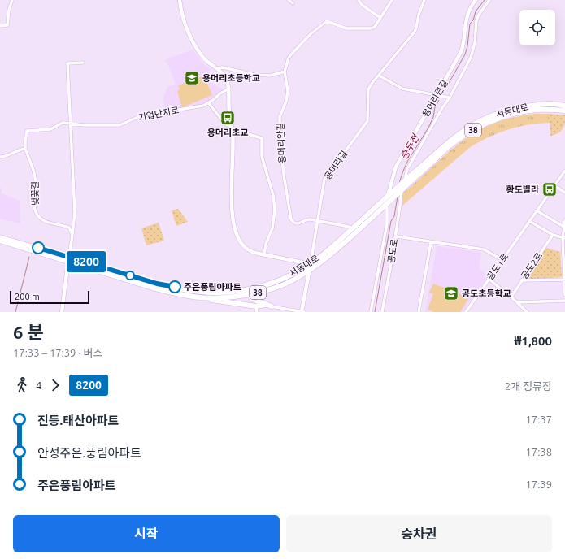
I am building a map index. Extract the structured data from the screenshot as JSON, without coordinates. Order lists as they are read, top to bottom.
{
  "streets": {
    "main road": ["서동대로", "38"],
    "street": [
      "용머리큰길",
      "기업단지로",
      "용머리안길",
      "용머리길",
      "벚꽃길",
      "공도로",
      "공도2로",
      "공도1로"
    ]
  },
  "crossings": [
    ["용머리큰길", "서동대로"],
    ["서동대로", "용머리안길"],
    ["서동대로", "용머리길"],
    ["서동대로", "공도로"],
    ["기업단지로", "벚꽃길"],
    ["용머리안길", "용머리길"]
  ],
  "water": ["승두천"],
  "places": {
    "school or university": ["용머리초등학교", "공도초등학교"],
    "bus stop": ["용머리초교", "황도빌라"],
    "other": ["주은풍림아파트"]
  },
  "lines": ["bus line 8200"],
  "scale_bar": "200 m",
  "page": {
    "on_map": "8200",
    "scale": "200 m",
    "heading": ["6 분", "17:33 – 17:39 · 버스", "₩1,800"],
    "legs": ["4", "8200", "2개 정류장"],
    "list": [
      {
        "name": "진등.태산아파트",
        "value": "17:37"
      },
      {
        "name": "안성주은.풍림아파트",
        "value": "17:38"
      },
      {
        "name": "주은풍림아파트",
        "value": "17:39"
      }
    ],
    "buttons": ["시작", "승차권"]
  }
}
